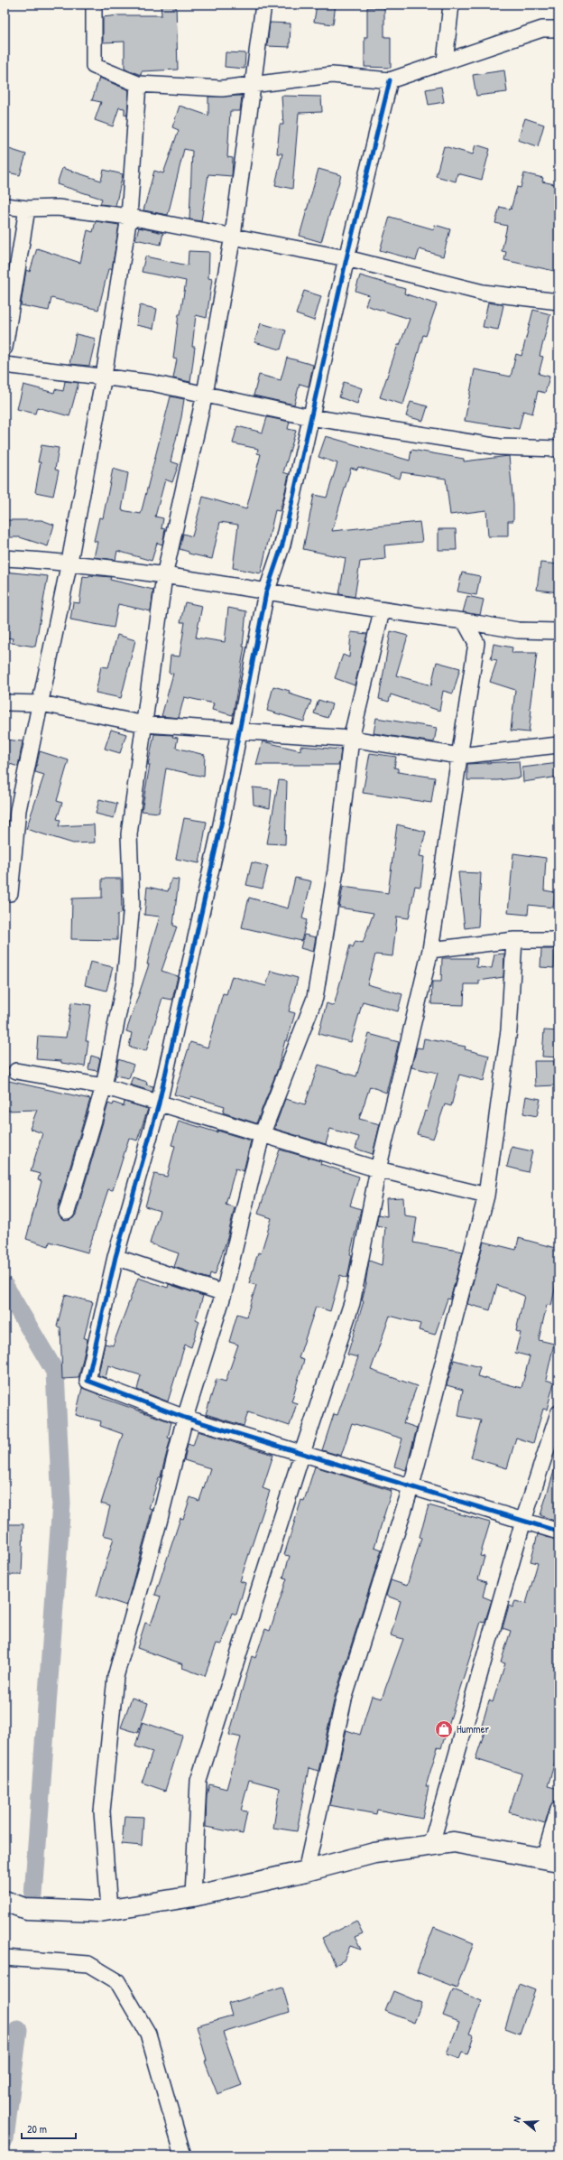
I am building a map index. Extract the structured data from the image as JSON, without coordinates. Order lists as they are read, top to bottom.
{
  "places": {
    "shop": ["Hummer"]
  },
  "scale_bar": "20 m",
  "north": "left"
}
